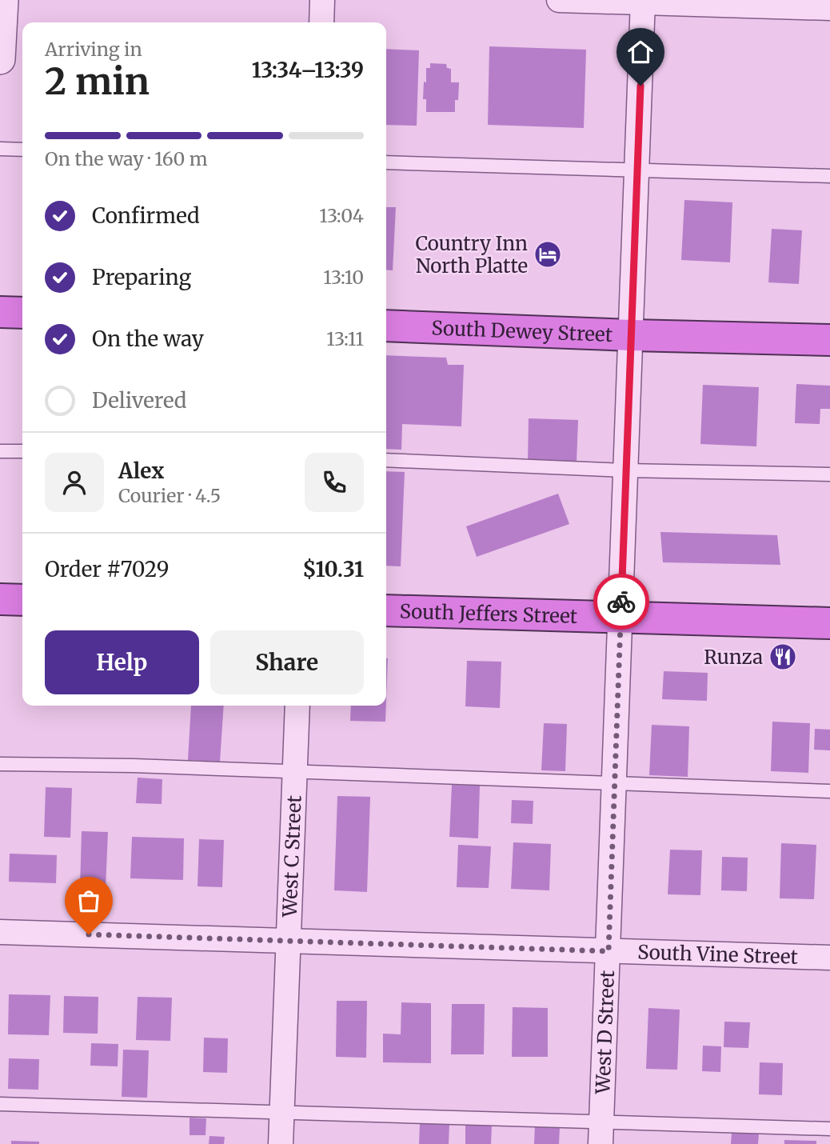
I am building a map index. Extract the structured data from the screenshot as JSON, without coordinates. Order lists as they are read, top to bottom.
{
  "streets": {
    "highway": ["South Dewey Street", "South Jeffers Street"],
    "street": ["West C Street", "South Vine Street", "West D Street"]
  },
  "crossings": [
    ["South Dewey Street", "West D Street"],
    ["South Jeffers Street", "West D Street"],
    ["West C Street", "South Vine Street"],
    ["South Vine Street", "West D Street"]
  ],
  "places": {
    "hotel": ["Country Inn North Platte"],
    "restaurant": ["Runza"]
  },
  "page": {
    "heading": ["2 min", "Arriving in", "13:34–13:39"],
    "panel": [
      "Alex",
      "Courier · 4.5",
      "Order #7029",
      "$10.31"
    ],
    "bar": "On the way · 160 m",
    "list": [
      ["Confirmed", "13:04"],
      ["Preparing", "13:10"],
      ["On the way", "13:11"],
      "Delivered"
    ],
    "buttons": ["Help", "Share"]
  }
}
